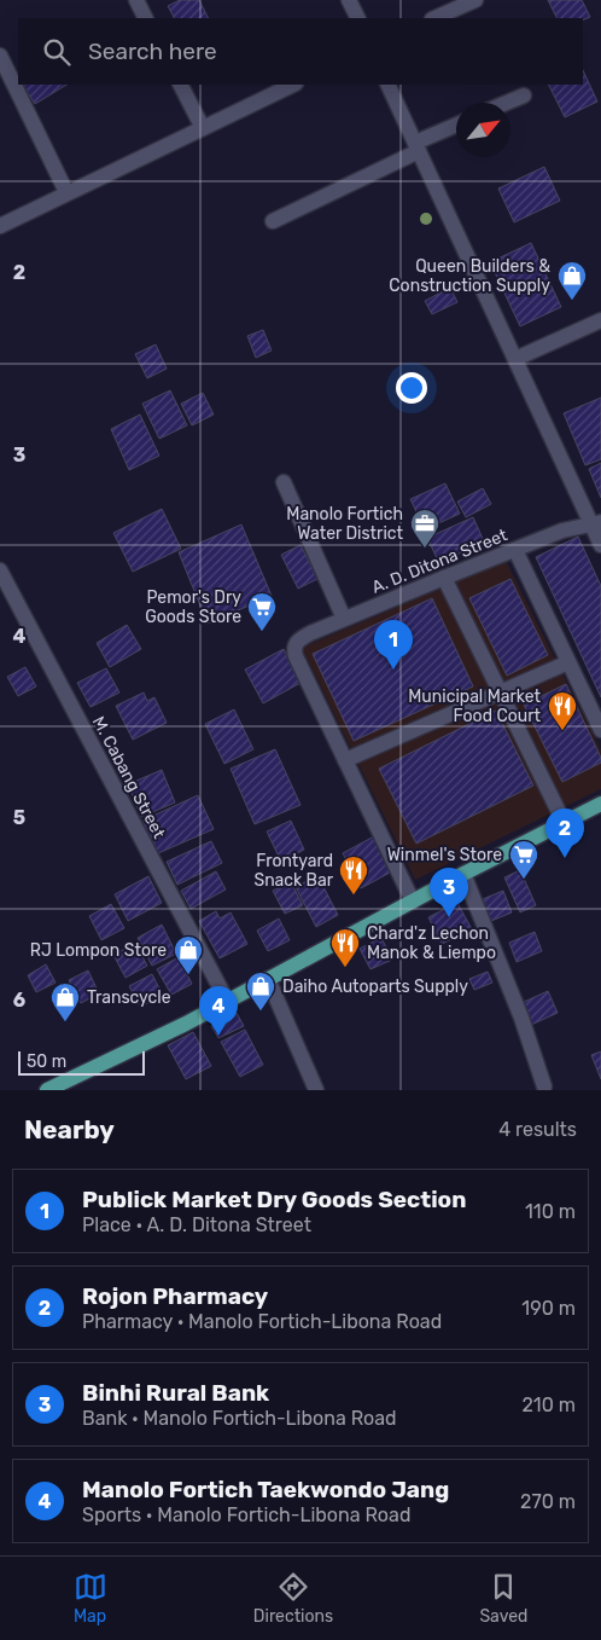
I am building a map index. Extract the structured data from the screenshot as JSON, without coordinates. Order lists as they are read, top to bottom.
{
  "streets": {
    "street": ["A. D. Ditona Street", "M. Cabang Street"]
  },
  "places": {
    "shop": [
      "Queen Builders & Construction Supply",
      "RJ Lompon Store",
      "Daiho Autoparts Supply",
      "Transcycle"
    ],
    "office": ["Manolo Fortich Water District"],
    "supermarket": ["Pemor's Dry Goods Store", "Winmel's Store"],
    "restaurant": ["Municipal Market Food Court", "Frontyard Snack Bar", "Chard'z Lechon Manok & Liempo"]
  },
  "scale_bar": "50 m",
  "north": "top right",
  "page": {
    "search": "Search here",
    "pins": [
      "1",
      "2",
      "3",
      "4"
    ],
    "scale": "50 m",
    "heading": ["Nearby", "4 results"],
    "list": [
      {
        "mark": "1",
        "name": "Publick Market Dry Goods Section",
        "note": "Place · A. D. Ditona Street",
        "value": "110 m"
      },
      {
        "mark": "2",
        "name": "Rojon Pharmacy",
        "note": "Pharmacy · Manolo Fortich-Libona Road",
        "value": "190 m"
      },
      {
        "mark": "3",
        "name": "Binhi Rural Bank",
        "note": "Bank · Manolo Fortich-Libona Road",
        "value": "210 m"
      },
      {
        "mark": "4",
        "name": "Manolo Fortich Taekwondo Jang",
        "note": "Sports · Manolo Fortich-Libona Road",
        "value": "270 m"
      }
    ],
    "nav": ["Map", "Directions", "Saved"]
  },
  "grid": {
    "rows": [
      "2",
      "3",
      "4",
      "5",
      "6"
    ]
  }
}
